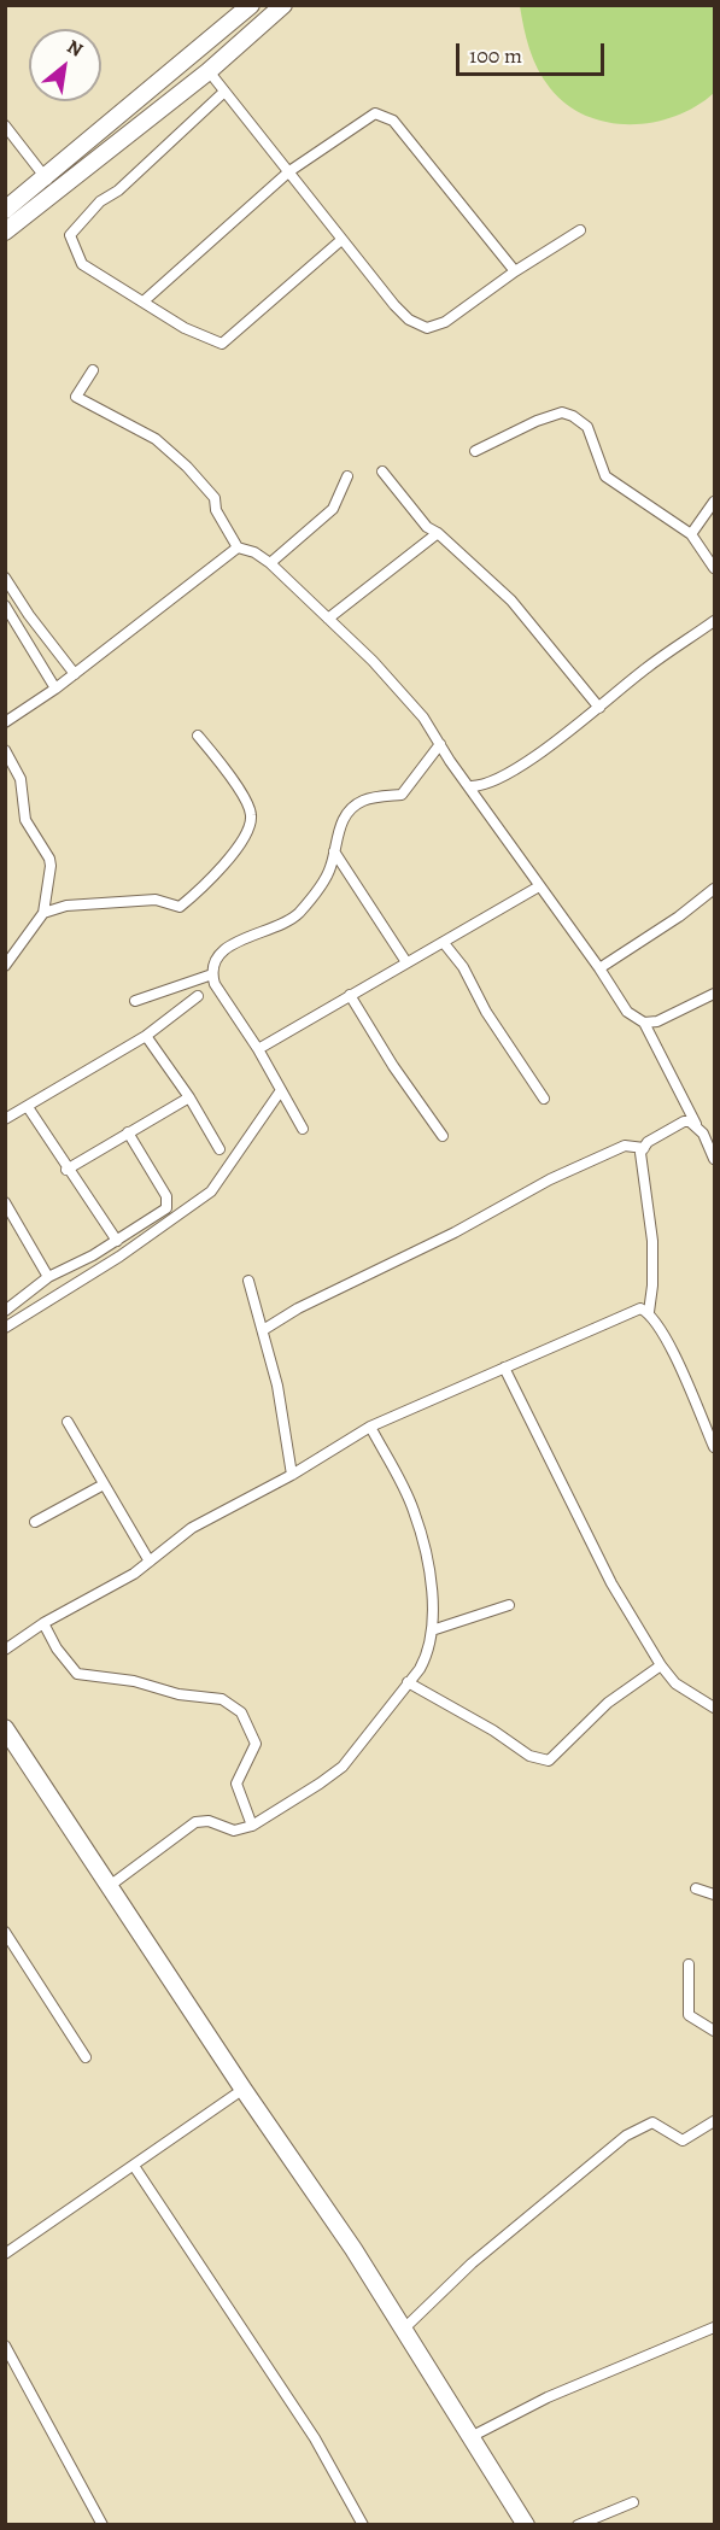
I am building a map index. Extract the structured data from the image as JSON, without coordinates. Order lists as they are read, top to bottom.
{
  "scale_bar": "100 m",
  "north": "top right"
}
